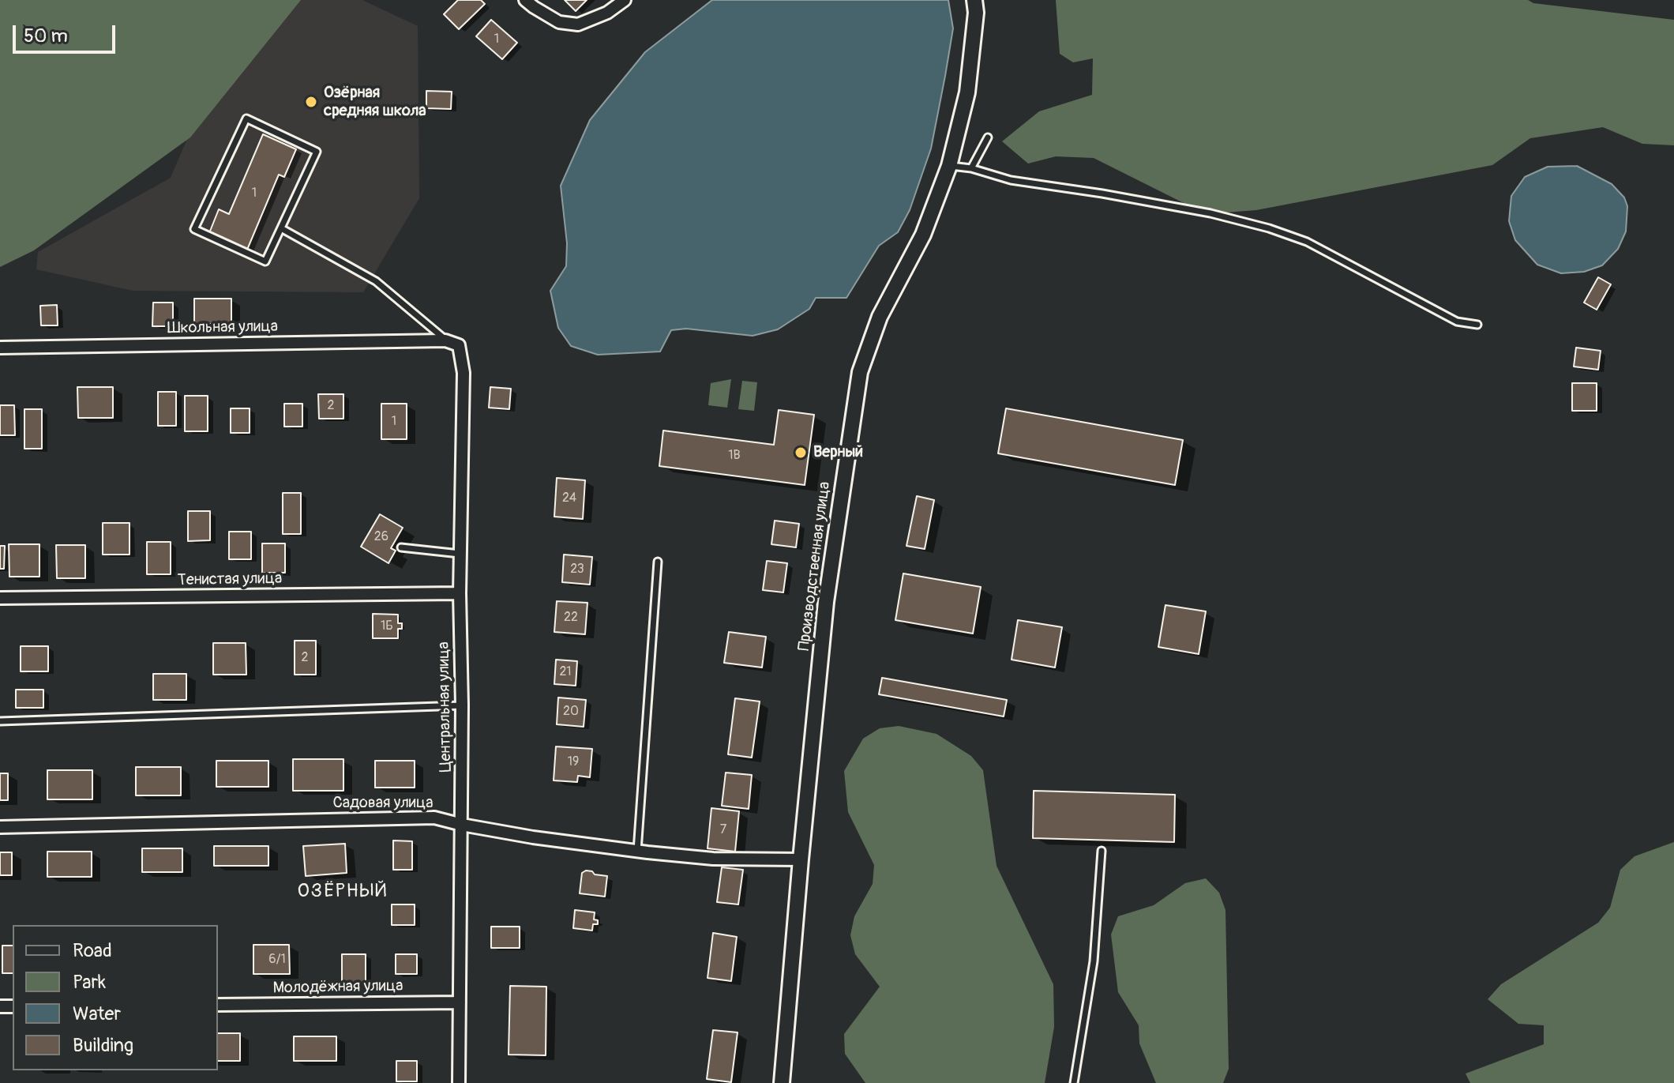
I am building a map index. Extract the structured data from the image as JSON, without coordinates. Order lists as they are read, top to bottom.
{
  "streets": {
    "street": [
      "Школьная улица",
      "Производственная улица",
      "Тенистая улица",
      "Центральная улица",
      "Садовая улица",
      "Молодёжная улица"
    ]
  },
  "crossings": [
    ["Школьная улица", "Центральная улица"],
    ["Производственная улица", "Садовая улица"],
    ["Тенистая улица", "Центральная улица"],
    ["Центральная улица", "Садовая улица"],
    ["Центральная улица", "Молодёжная улица"]
  ],
  "districts": ["ОЗЁРНЫЙ"],
  "places": ["Озёрная средняя школа", "Верный"],
  "house_numbers": [
    "1",
    "1",
    "2",
    "1",
    "1В",
    "24",
    "26",
    "23",
    "22",
    "1Б",
    "2",
    "21",
    "20",
    "19",
    "7",
    "6/1"
  ],
  "legend": [
    "Road",
    "Park",
    "Water",
    "Building"
  ],
  "scale_bar": "50 m"
}
